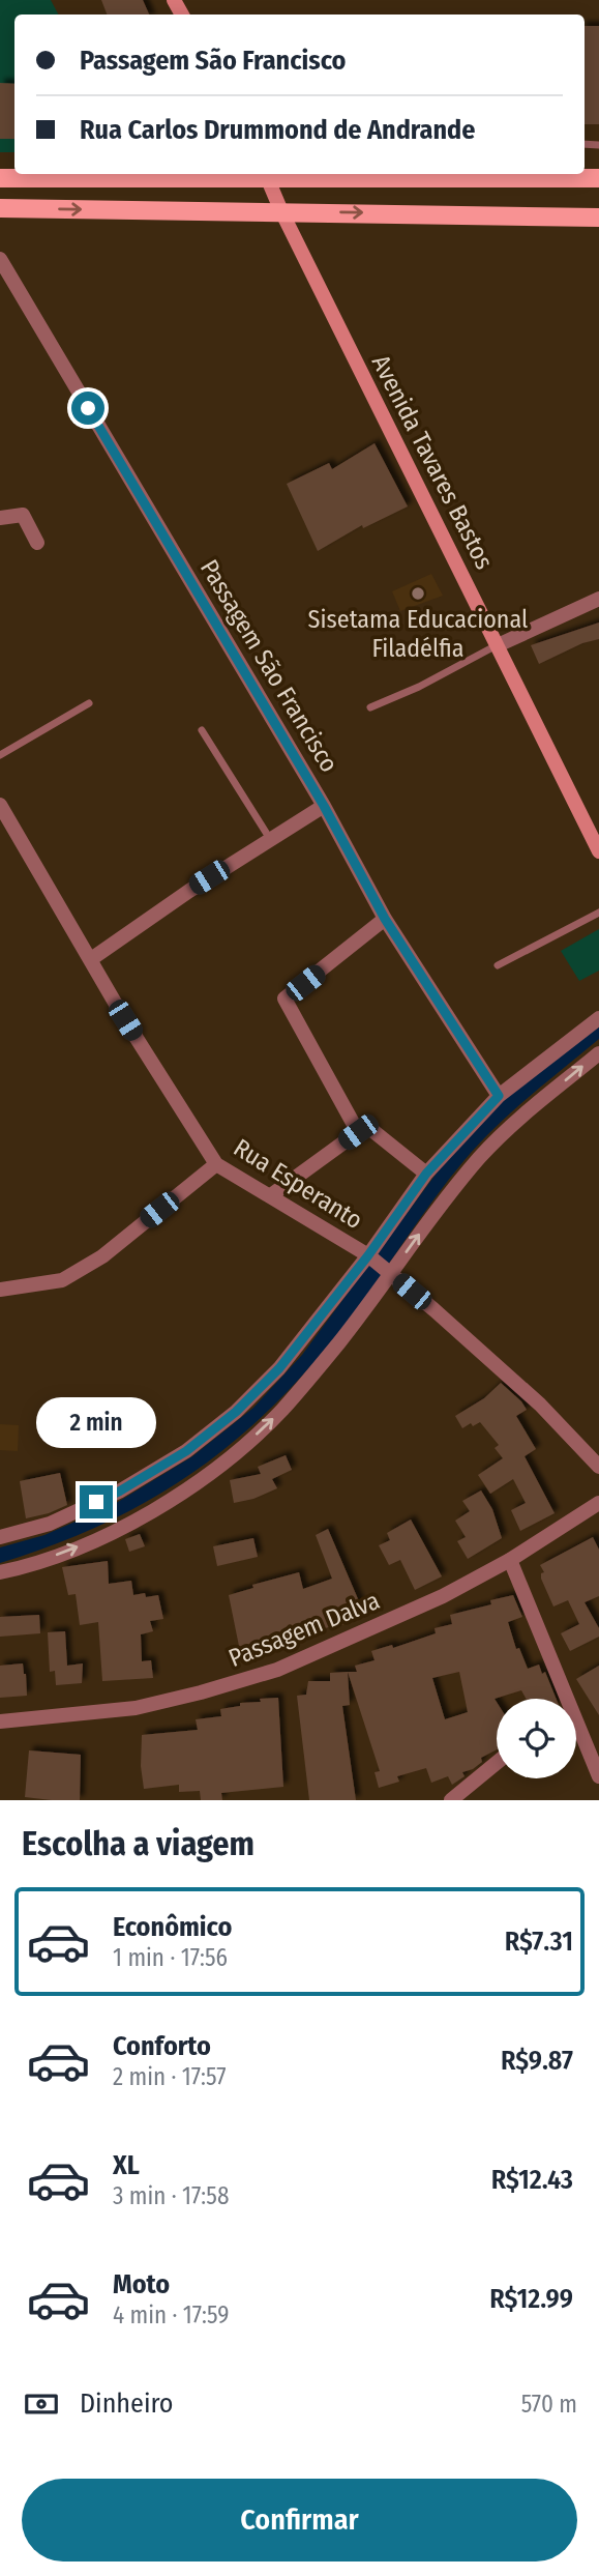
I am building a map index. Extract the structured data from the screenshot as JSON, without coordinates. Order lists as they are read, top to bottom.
{
  "streets": {
    "main road": ["Avenida Tavares Bastos"],
    "street": ["Passagem São Francisco", "Rua Esperanto", "Passagem Dalva"]
  },
  "places": ["Sisetama Educacional Filadélfia"],
  "page": {
    "banner": ["Passagem São Francisco", "Rua Carlos Drummond de Andrande"],
    "bubble": "2 min",
    "heading": "Escolha a viagem",
    "list": [
      {
        "name": "Econômico",
        "note": "1 min · 17:56",
        "value": "R$7.31"
      },
      {
        "name": "Conforto",
        "note": "2 min · 17:57",
        "value": "R$9.87"
      },
      {
        "name": "XL",
        "note": "3 min · 17:58",
        "value": "R$12.43"
      },
      {
        "name": "Moto",
        "note": "4 min · 17:59",
        "value": "R$12.99"
      }
    ],
    "pay": ["Dinheiro", "570 m"],
    "buttons": "Confirmar"
  }
}
